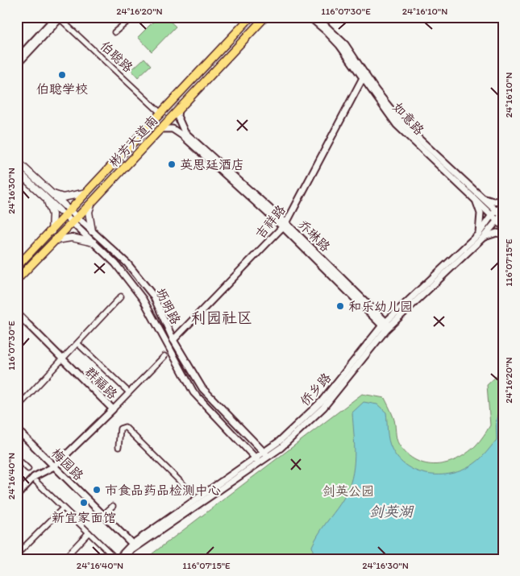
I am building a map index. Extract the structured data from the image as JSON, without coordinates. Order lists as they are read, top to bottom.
{
  "streets": {
    "main road": ["彬芳大道南", "坜明路"],
    "street": [
      "伯聪路",
      "如意路",
      "吉祥路",
      "乔琳路",
      "群福路",
      "侨乡路",
      "梅园路"
    ]
  },
  "crossings": [
    ["伯聪路", "彬芳大道南"],
    ["如意路", "吉祥路"],
    ["如意路", "侨乡路"],
    ["彬芳大道南", "坜明路"],
    ["吉祥路", "乔琳路"],
    ["吉祥路", "坜明路"],
    ["乔琳路", "侨乡路"],
    ["坜明路", "侨乡路"],
    ["群福路", "梅园路"],
    ["侨乡路", "梅园路"]
  ],
  "districts": ["利园社区"],
  "water": ["剑英湖"],
  "parks": ["剑英公园"],
  "places": [
    "伯聪学校",
    "英思廷酒店",
    "和乐幼儿园",
    "市食品药品检测中心",
    "新宜家面馆"
  ],
  "coordinates": [
    "24°16'20\"N",
    "116°07'30\"E",
    "24°16'10\"N",
    "24°16'30\"N",
    "116°07'15\"E",
    "24°16'40\"N"
  ]
}
